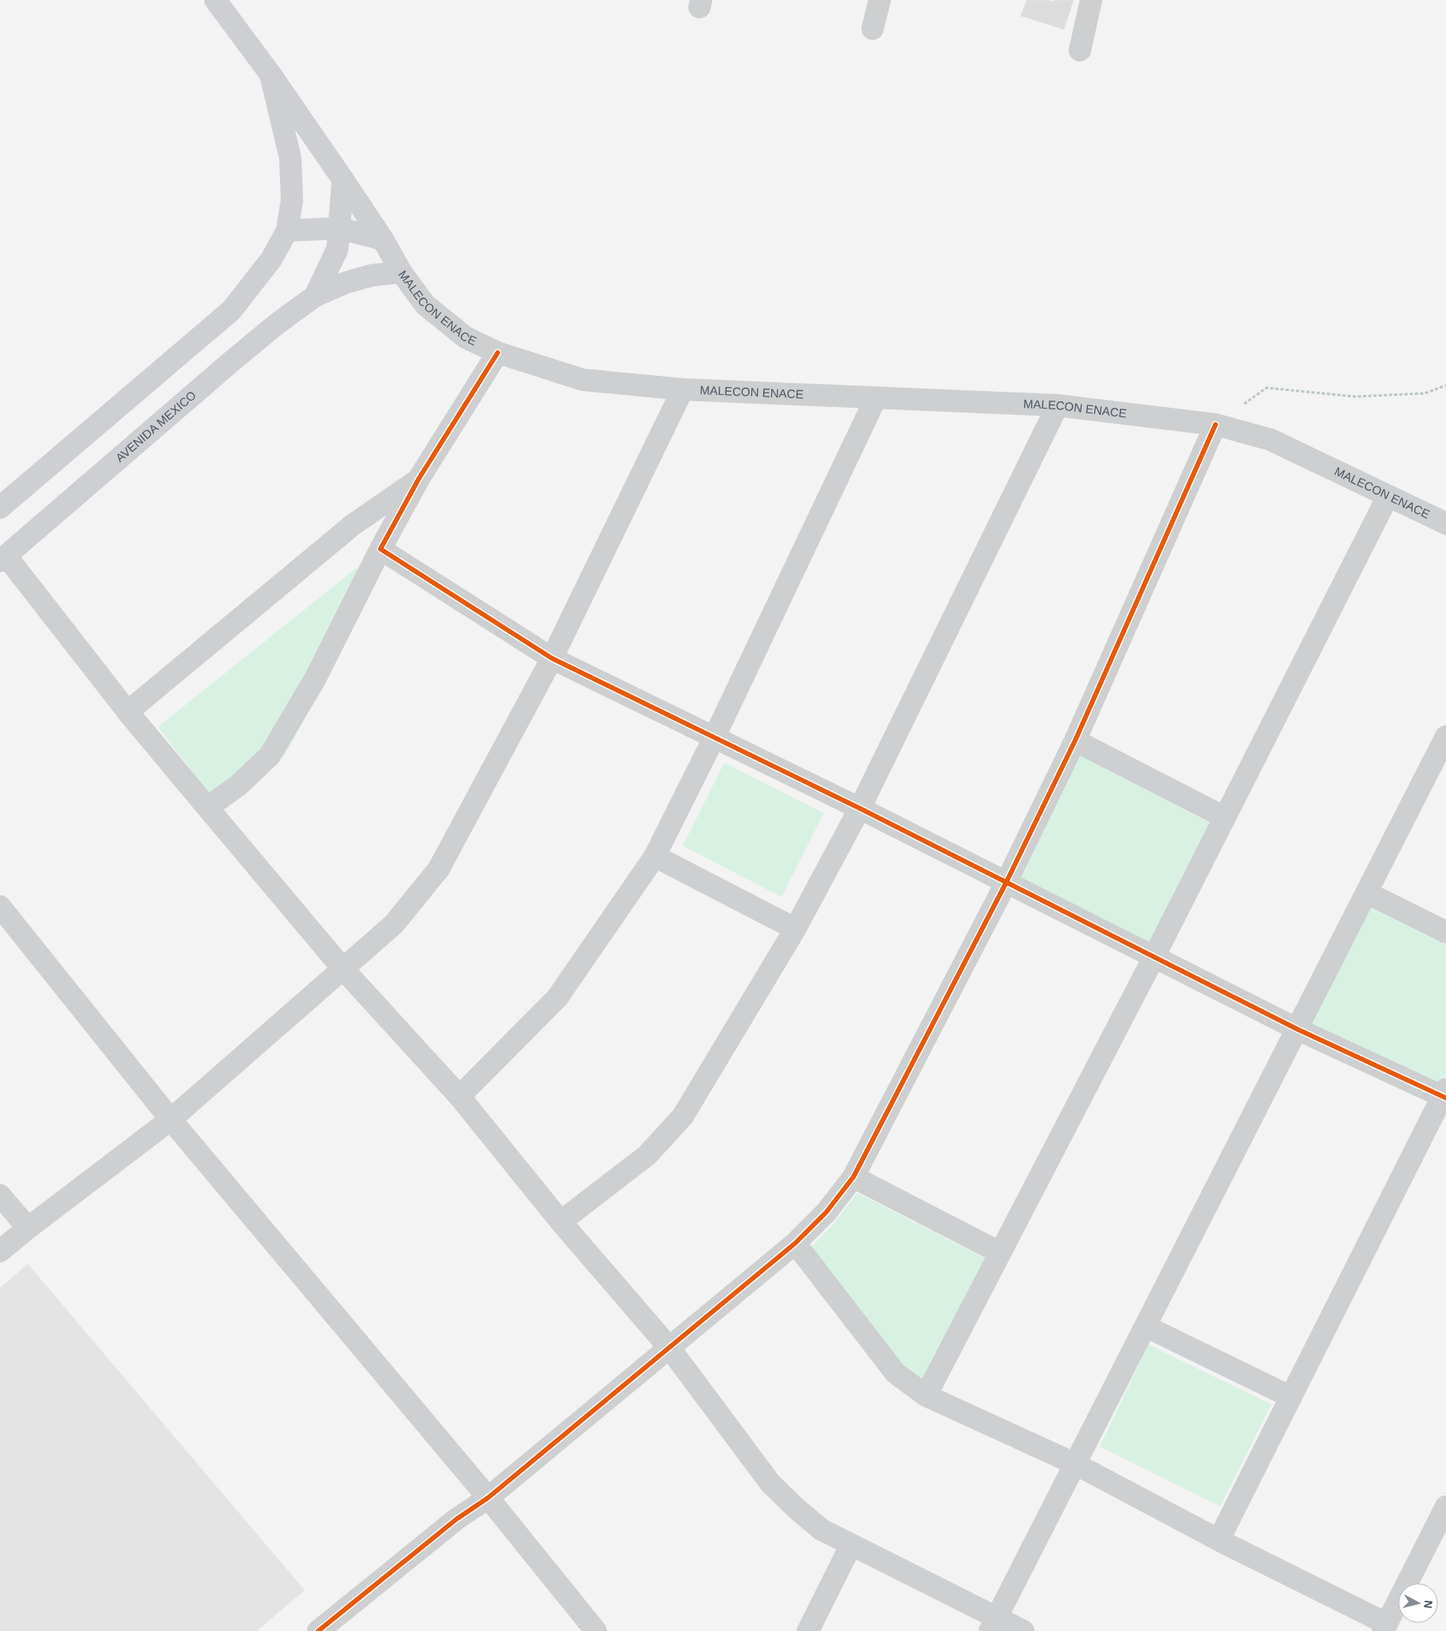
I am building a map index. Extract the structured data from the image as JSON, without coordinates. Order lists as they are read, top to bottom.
{
  "streets": {
    "main road": ["MALECON ENACE", "AVENIDA MEXICO"]
  },
  "crossings": [
    ["MALECON ENACE", "AVENIDA MEXICO"]
  ],
  "north": "right"
}
